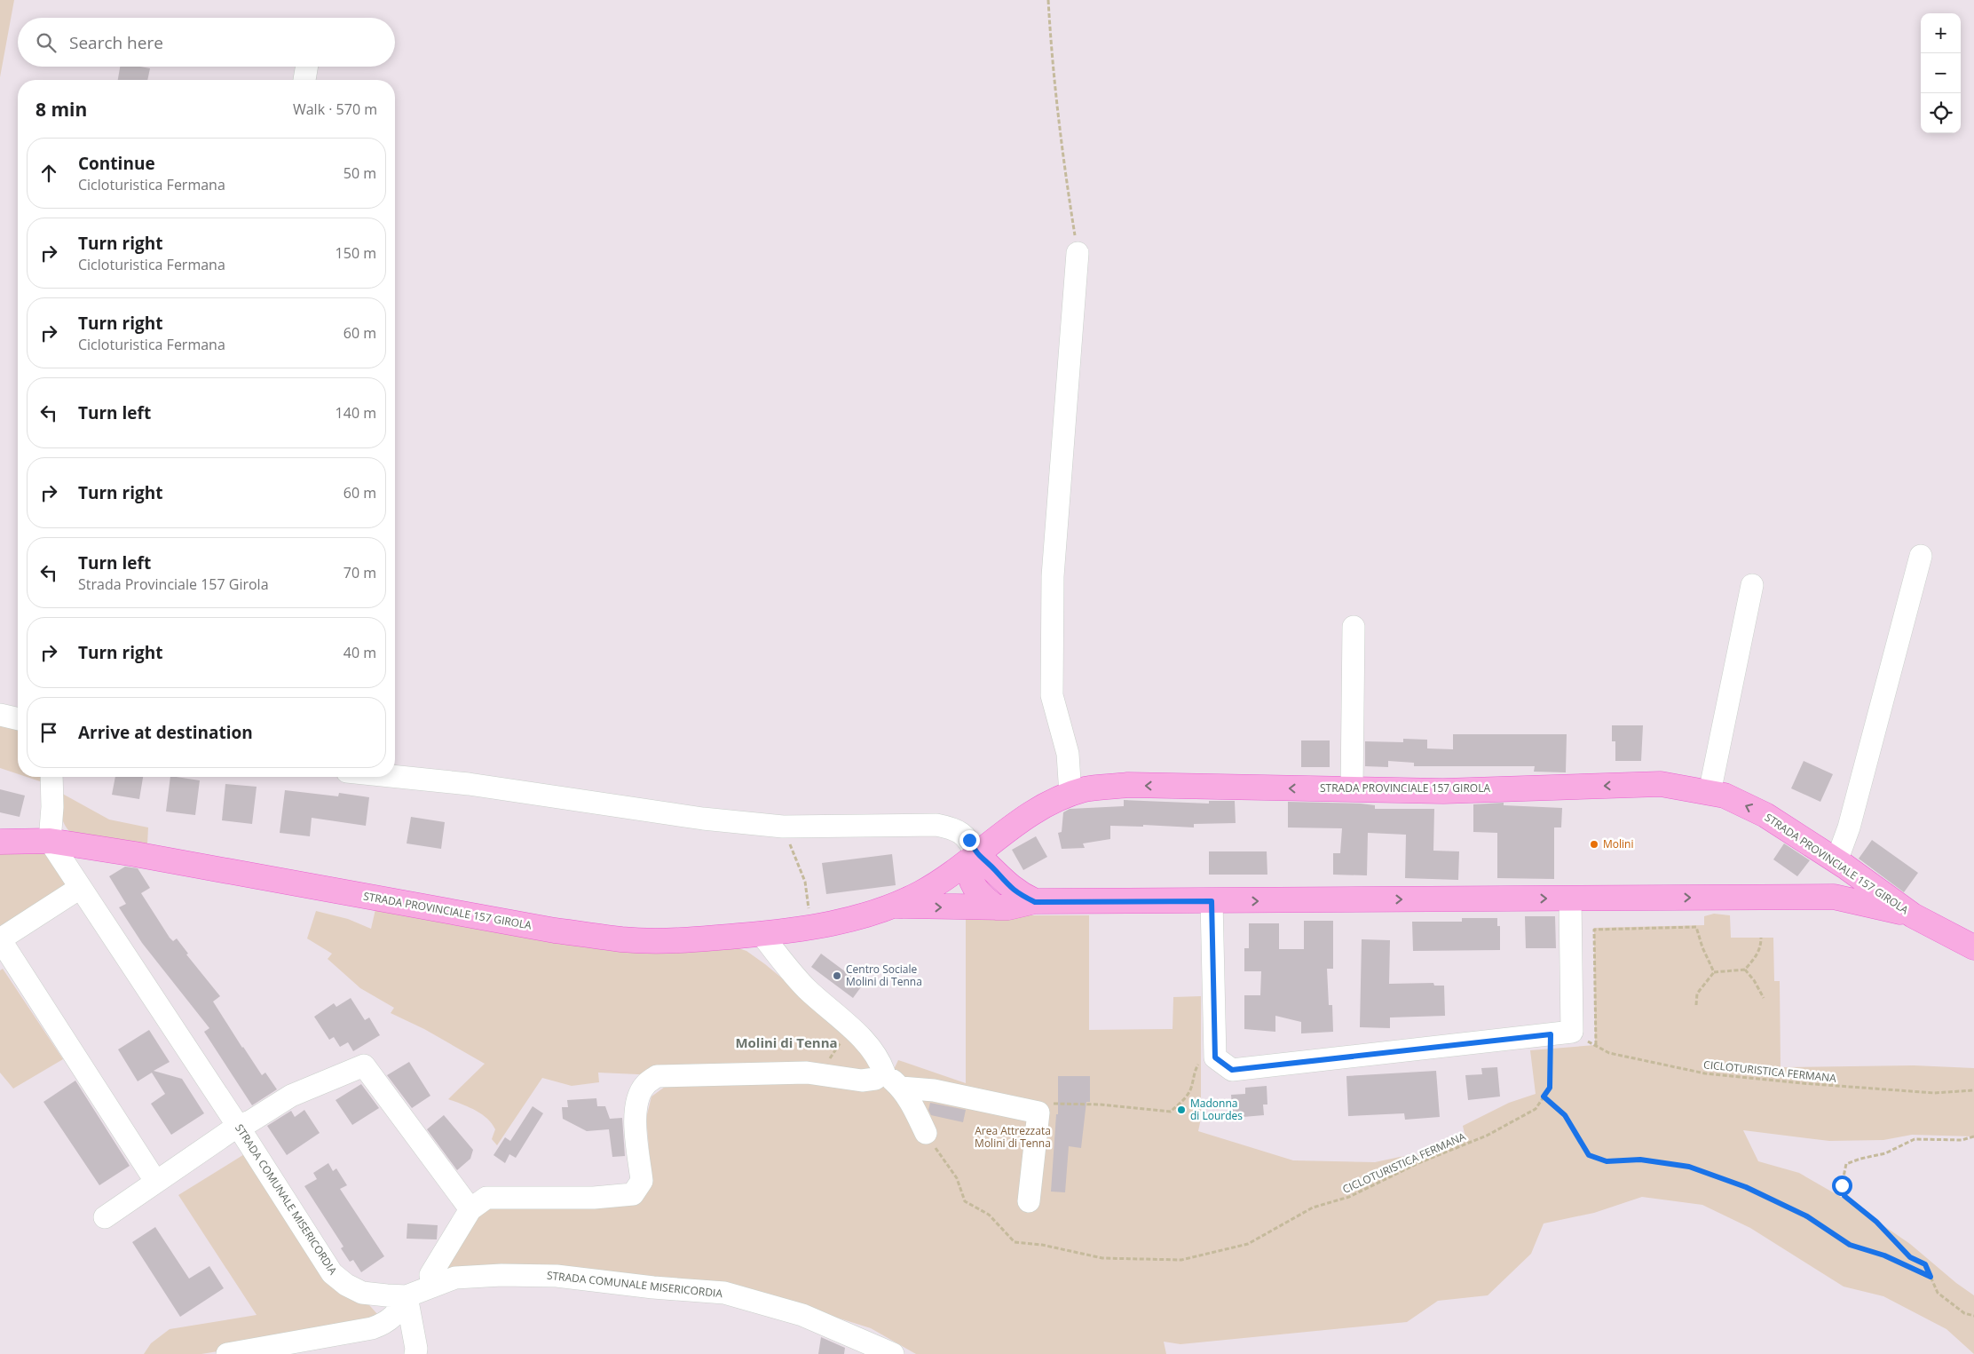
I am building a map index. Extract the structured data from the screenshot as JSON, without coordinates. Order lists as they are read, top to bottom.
{
  "streets": {
    "main road": ["STRADA PROVINCIALE 157 GIROLA"],
    "street": ["STRADA COMUNALE MISERICORDIA"],
    "path": ["CICLOTURISTICA FERMANA"]
  },
  "crossings": [
    ["STRADA PROVINCIALE 157 GIROLA", "STRADA COMUNALE MISERICORDIA"]
  ],
  "districts": ["Molini di Tenna"],
  "parks": ["Area Attrezzata Molini di Tenna"],
  "places": ["Molini", "Centro Sociale Molini di Tenna", "Madonna di Lourdes"],
  "page": {
    "map_buttons": ["+", "−"],
    "search": "Search here",
    "heading": ["8 min", "Walk · 570 m"],
    "list": [
      ["Continue", "Cicloturistica Fermana", "50 m"],
      ["Turn right", "Cicloturistica Fermana", "150 m"],
      ["Turn right", "Cicloturistica Fermana", "60 m"],
      ["Turn left", "140 m"],
      ["Turn right", "60 m"],
      ["Turn left", "Strada Provinciale 157 Girola", "70 m"],
      ["Turn right", "40 m"],
      "Arrive at destination"
    ]
  }
}
